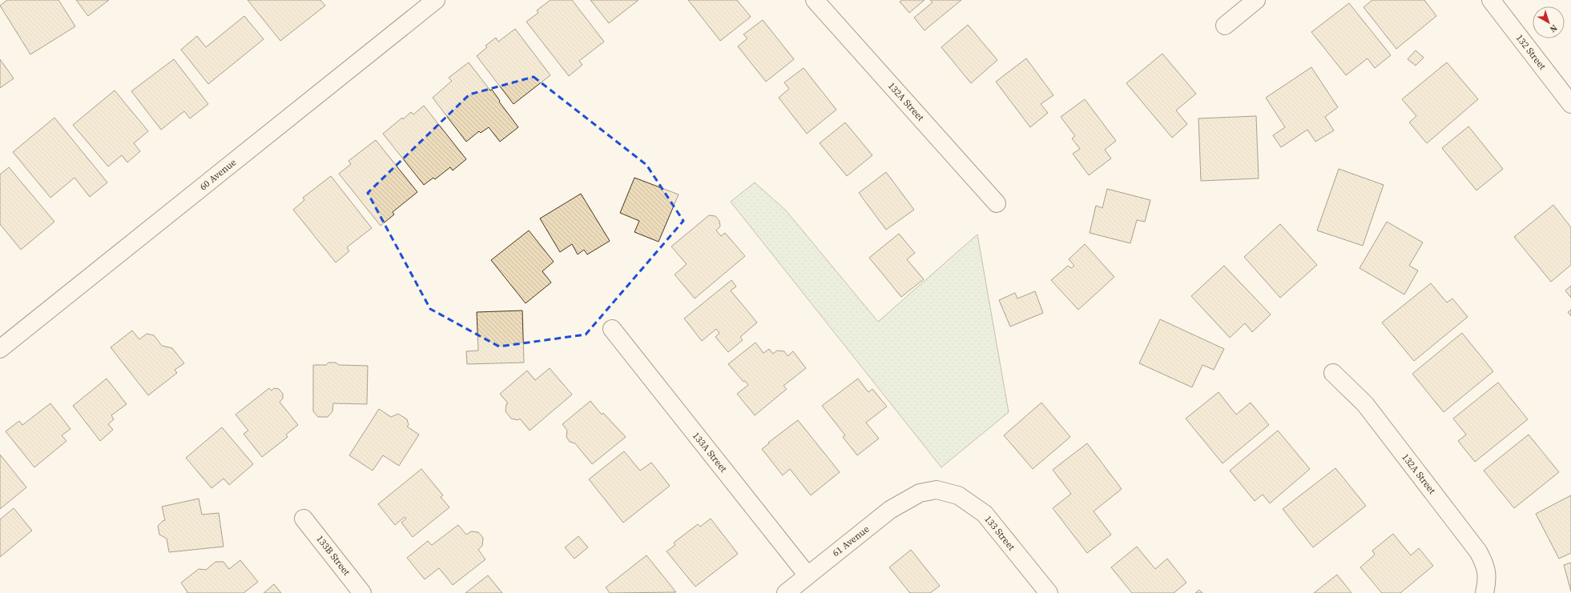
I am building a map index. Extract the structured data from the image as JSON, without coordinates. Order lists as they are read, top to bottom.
{
  "streets": {
    "street": [
      "132 Street",
      "132A Street",
      "60 Avenue",
      "133A Street",
      "133 Street",
      "61 Avenue",
      "133B Street"
    ]
  },
  "crossings": [
    ["133A Street", "61 Avenue"],
    ["133 Street", "61 Avenue"]
  ],
  "north": "bottom right"
}
